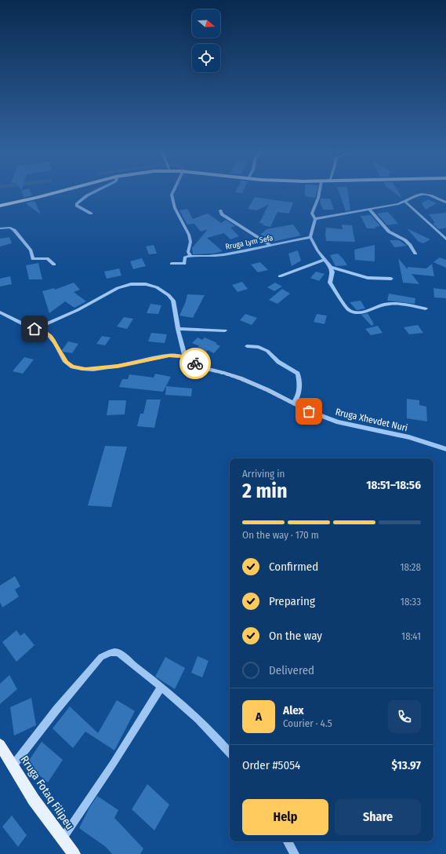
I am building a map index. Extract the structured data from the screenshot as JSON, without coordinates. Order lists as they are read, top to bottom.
{
  "streets": {
    "main road": ["Rruga Fotaq Filipeu"],
    "street": ["Rruga Lym Sefa", "Rruga Xhevdet Nuri"]
  },
  "north": "right",
  "page": {
    "heading": ["2 min", "Arriving in", "18:51–18:56"],
    "panel": [
      "Alex",
      "Courier · 4.5",
      "Order #5054",
      "$13.97"
    ],
    "bar": "On the way · 170 m",
    "list": [
      ["Confirmed", "18:28"],
      ["Preparing", "18:33"],
      ["On the way", "18:41"],
      "Delivered"
    ],
    "round": "A",
    "buttons": ["Help", "Share"]
  }
}
